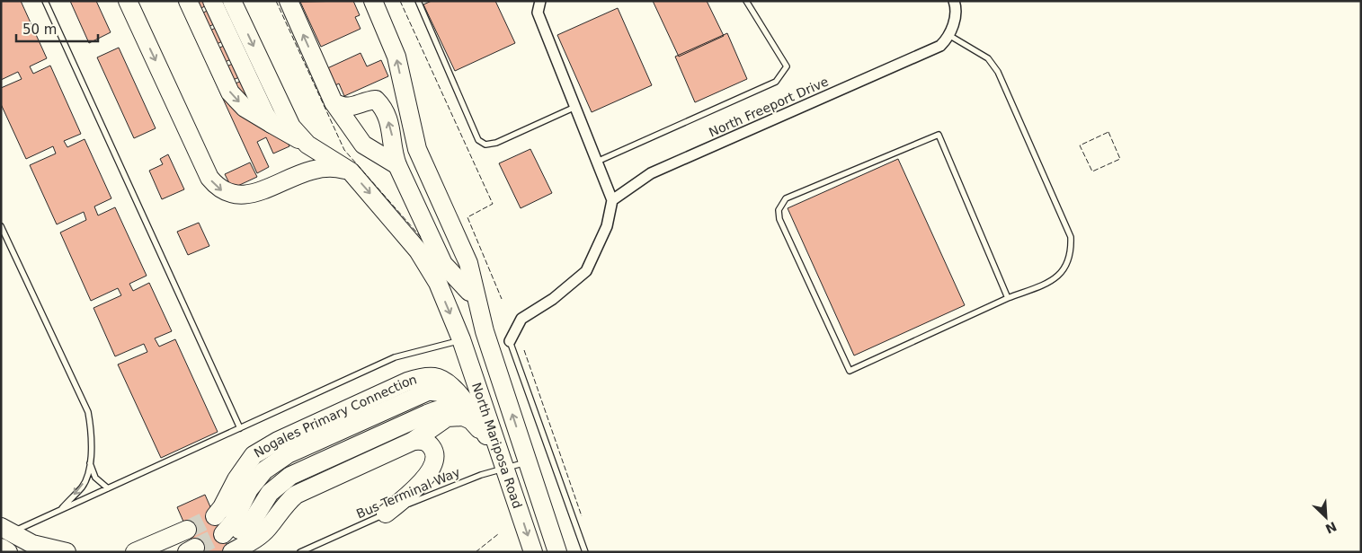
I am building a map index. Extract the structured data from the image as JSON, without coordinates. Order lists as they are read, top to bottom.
{
  "streets": {
    "highway": ["Nogales Primary Connection", "North Mariposa Road"],
    "street": ["North Freeport Drive"],
    "lane": ["Bus Terminal Way"]
  },
  "crossings": [
    ["Nogales Primary Connection", "North Mariposa Road"],
    ["Nogales Primary Connection", "Bus Terminal Way"],
    ["North Mariposa Road", "Bus Terminal Way"]
  ],
  "scale_bar": "50 m",
  "north": "bottom right"
}
